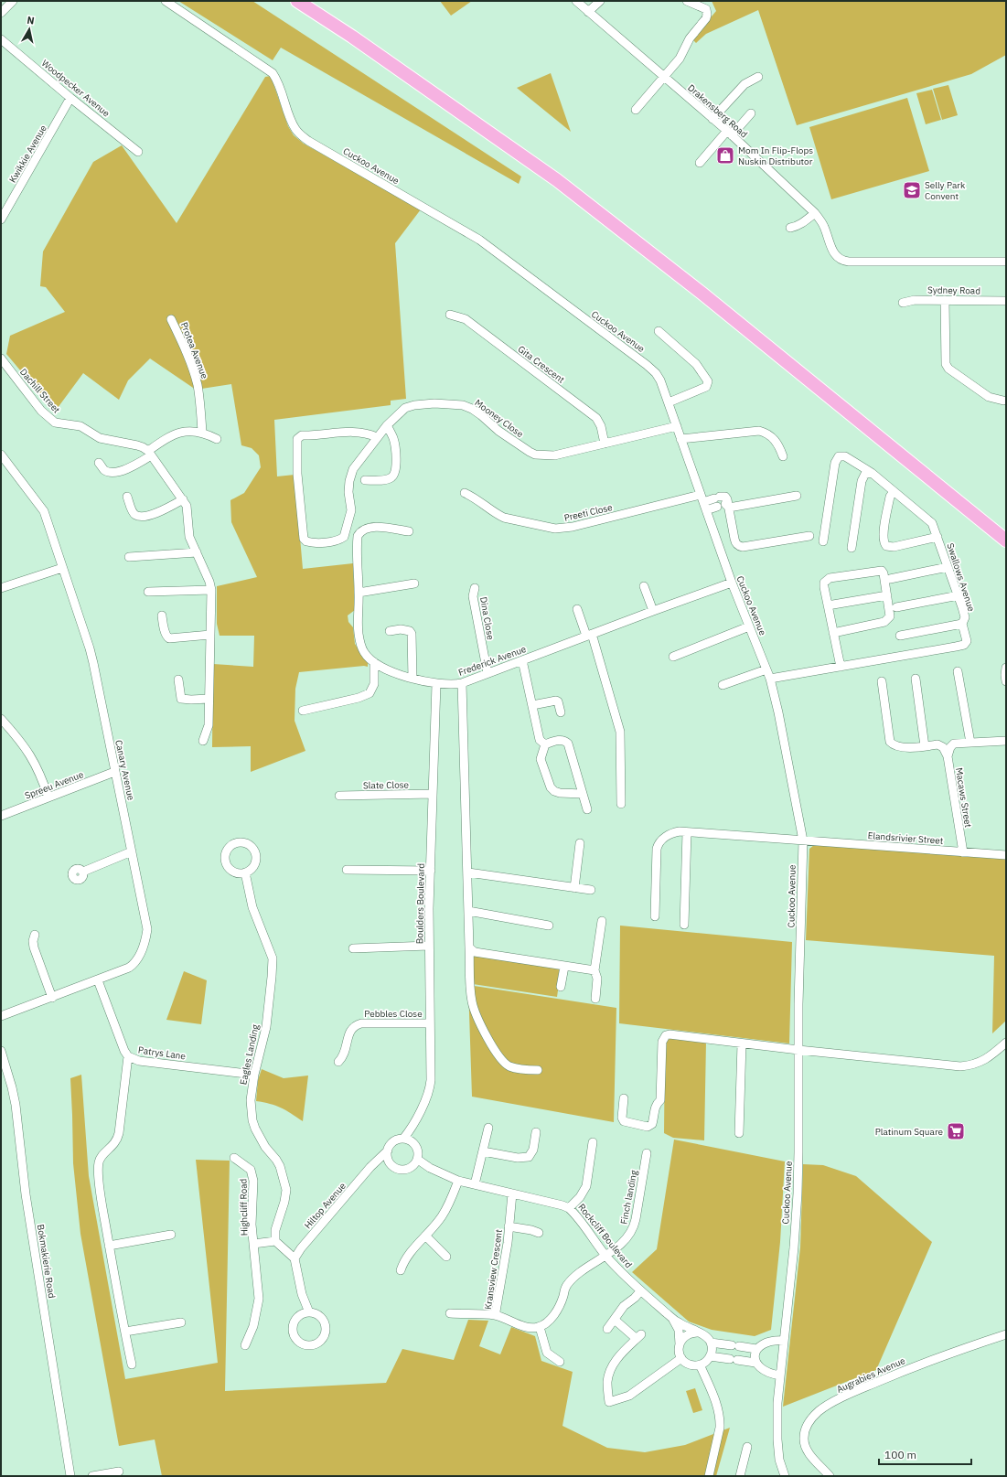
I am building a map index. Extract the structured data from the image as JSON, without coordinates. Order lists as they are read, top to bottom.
{
  "streets": {
    "street": [
      "Woodpecker Avenue",
      "Drakensberg Road",
      "Kwikkie Avenue",
      "Cuckoo Avenue",
      "Sydney Road",
      "Protea Avenue",
      "Gita Crescent",
      "Dachill Street",
      "Mooney Close",
      "Preeti Close",
      "Swallows Avenue",
      "Dina Close",
      "Frederick Avenue",
      "Canary Avenue",
      "Spreeu Avenue",
      "Slate Close",
      "Macaws Street",
      "Elandsrivier Street",
      "Boulders Boulevard",
      "Pebbles Close",
      "Patrys Lane",
      "Eagles Landing",
      "Finch landing",
      "Hiltop Avenue",
      "Highcliff Road",
      "Rockcliff Boulevard",
      "Bokmakierie Road",
      "Kransview Crescent",
      "Augrabies Avenue"
    ]
  },
  "crossings": [
    ["Woodpecker Avenue", "Kwikkie Avenue"],
    ["Cuckoo Avenue", "Mooney Close"],
    ["Cuckoo Avenue", "Preeti Close"],
    ["Cuckoo Avenue", "Swallows Avenue"],
    ["Cuckoo Avenue", "Frederick Avenue"],
    ["Cuckoo Avenue", "Elandsrivier Street"],
    ["Gita Crescent", "Mooney Close"],
    ["Dina Close", "Frederick Avenue"],
    ["Frederick Avenue", "Boulders Boulevard"],
    ["Canary Avenue", "Spreeu Avenue"],
    ["Canary Avenue", "Patrys Lane"],
    ["Slate Close", "Boulders Boulevard"],
    ["Macaws Street", "Elandsrivier Street"],
    ["Boulders Boulevard", "Pebbles Close"],
    ["Boulders Boulevard", "Hiltop Avenue"],
    ["Boulders Boulevard", "Rockcliff Boulevard"],
    ["Patrys Lane", "Eagles Landing"],
    ["Eagles Landing", "Highcliff Road"],
    ["Finch landing", "Rockcliff Boulevard"],
    ["Hiltop Avenue", "Rockcliff Boulevard"],
    ["Rockcliff Boulevard", "Kransview Crescent"]
  ],
  "places": {
    "shop": ["Mom In Flip-Flops Nuskin Distributor"],
    "school or university": ["Selly Park Convent"],
    "supermarket": ["Platinum Square"]
  },
  "scale_bar": "100 m",
  "north": "top"
}
